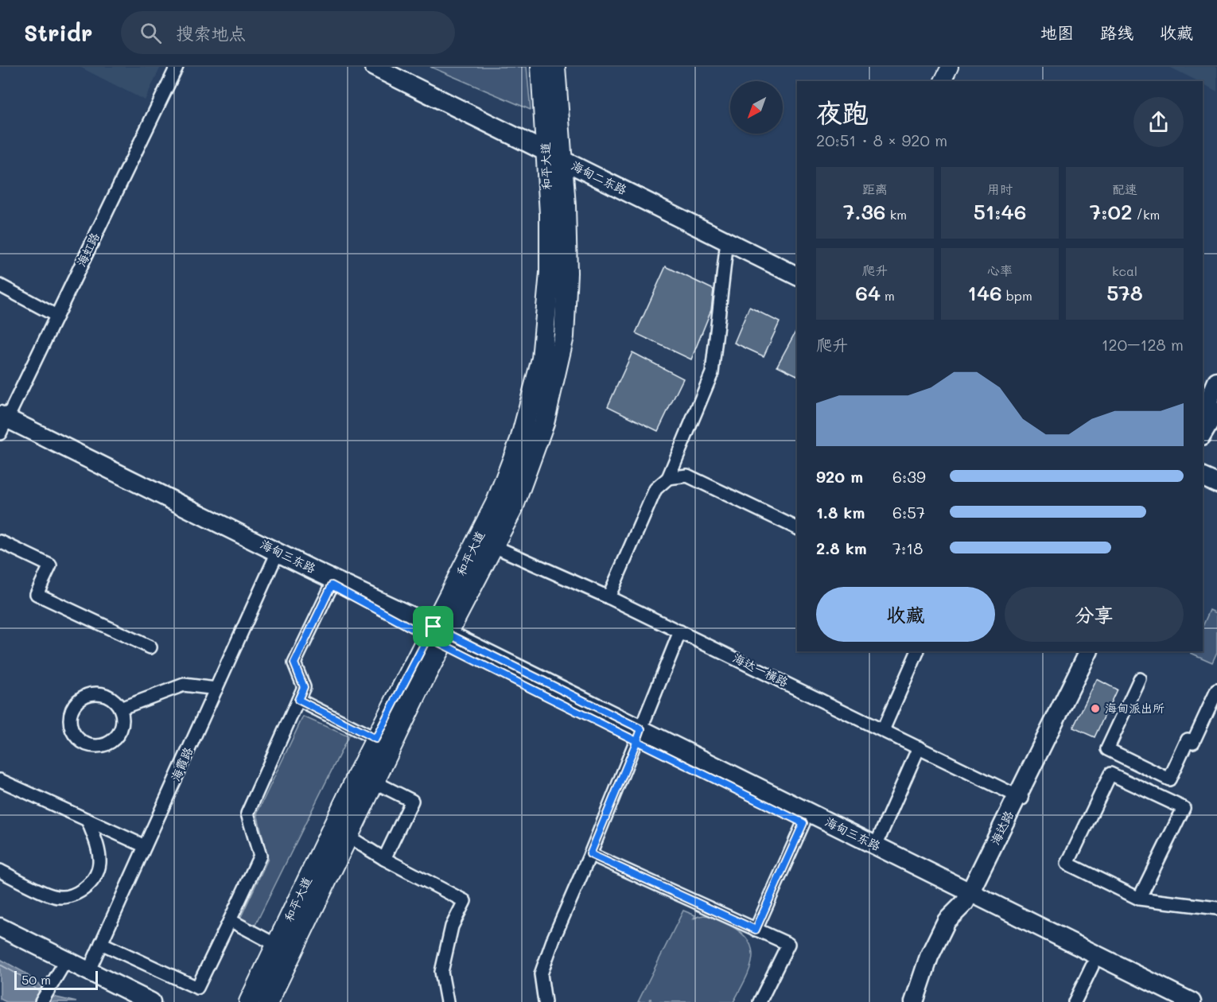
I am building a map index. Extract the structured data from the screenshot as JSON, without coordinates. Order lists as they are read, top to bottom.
{
  "streets": {
    "main road": [
      "和平大道",
      "海甸二东路",
      "海甸三东路",
      "海达路"
    ],
    "street": ["海虹路", "海达一横路", "海霞路"]
  },
  "crossings": [
    ["和平大道", "海甸二东路"],
    ["和平大道", "海甸三东路"],
    ["和平大道", "海达一横路"],
    ["海虹路", "海甸三东路"],
    ["海甸三东路", "海达路"],
    ["海达一横路", "海达路"]
  ],
  "places": ["海甸派出所"],
  "scale_bar": "50 m",
  "north": "bottom left",
  "page": {
    "header": "Stridr",
    "search": "搜索地点",
    "nav": ["地图", "路线", "收藏"],
    "heading": ["夜跑", "20:51 · 8 × 920 m"],
    "stats": [
      ["距离", "7.36 km"],
      ["用时", "51:46"],
      ["配速", "7:02 /km"],
      ["爬升", "64 m"],
      ["心率", "146 bpm"],
      ["kcal", "578"]
    ],
    "chart": ["爬升", "120–128 m"],
    "list": [
      {
        "name": "920 m",
        "note": "6:39"
      },
      {
        "name": "1.8 km",
        "note": "6:57"
      },
      {
        "name": "2.8 km",
        "note": "7:18"
      }
    ],
    "buttons": ["收藏", "分享"],
    "scale": "50 m"
  }
}
